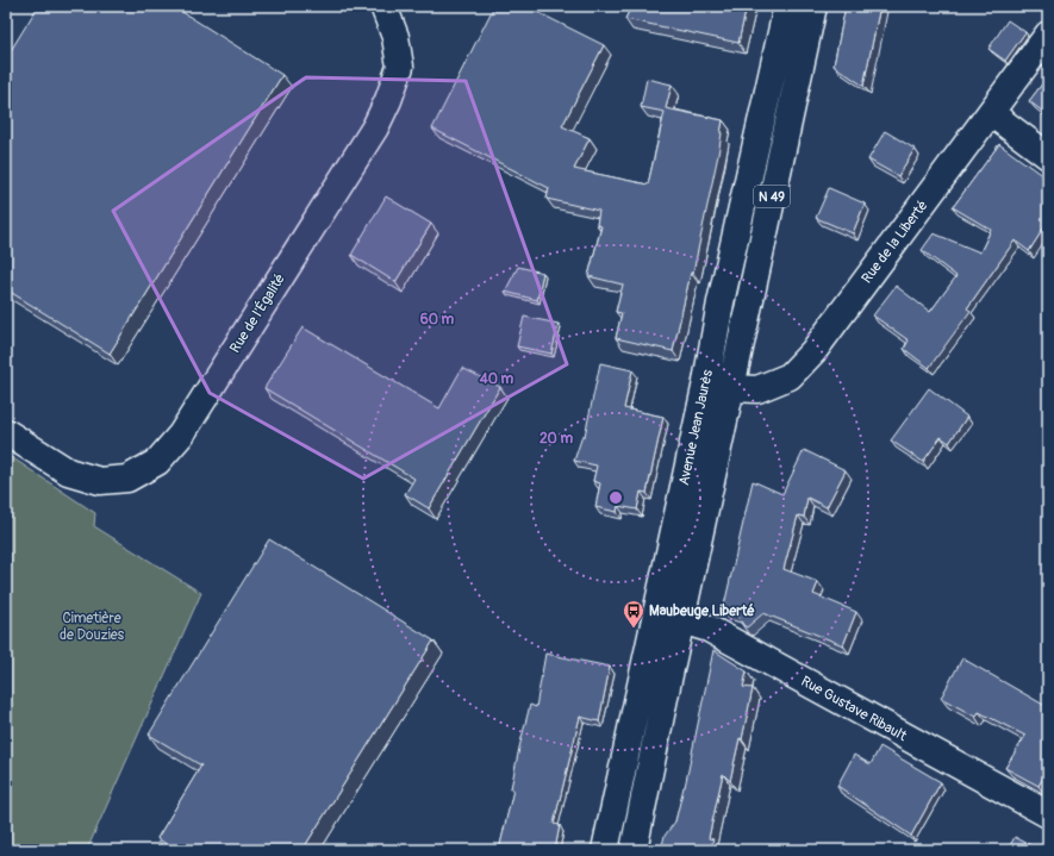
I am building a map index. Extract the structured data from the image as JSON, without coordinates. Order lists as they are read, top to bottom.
{
  "streets": {
    "street": [
      "N 49",
      "Rue de la Liberté",
      "Rue de l'Égalité",
      "Avenue Jean Jaurès",
      "Rue Gustave Ribault"
    ]
  },
  "crossings": [
    ["Rue de la Liberté", "Avenue Jean Jaurès"],
    ["Avenue Jean Jaurès", "Rue Gustave Ribault"]
  ],
  "parks": ["Cimetière de Douzies"],
  "places": {
    "bus stop": ["Maubeuge Liberté"]
  },
  "rings": ["60 m", "40 m", "20 m"]
}
